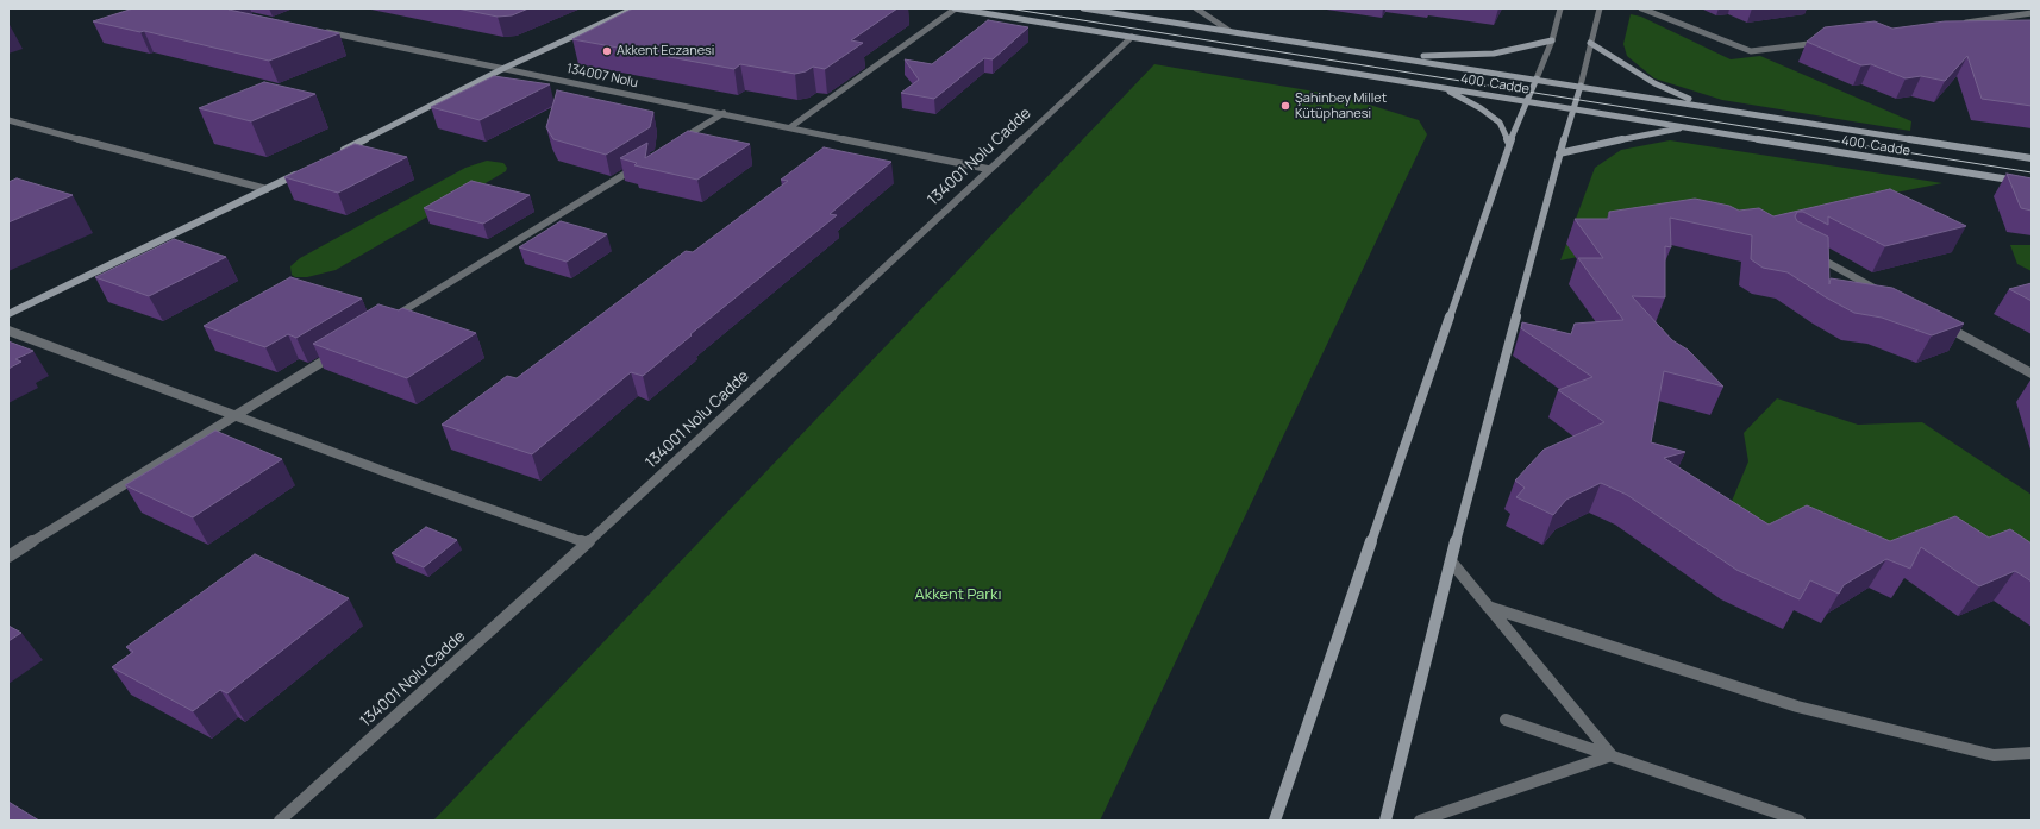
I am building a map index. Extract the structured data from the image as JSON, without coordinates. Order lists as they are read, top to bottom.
{
  "streets": {
    "main road": ["400. Cadde"],
    "street": ["134007 Nolu", "134001 Nolu Cadde"]
  },
  "crossings": [
    ["134007 Nolu", "134001 Nolu Cadde"],
    ["400. Cadde", "134001 Nolu Cadde"]
  ],
  "parks": ["Akkent Parkı"],
  "places": ["Akkent Eczanesi", "Şahinbey Millet Kütüphanesi"]
}
